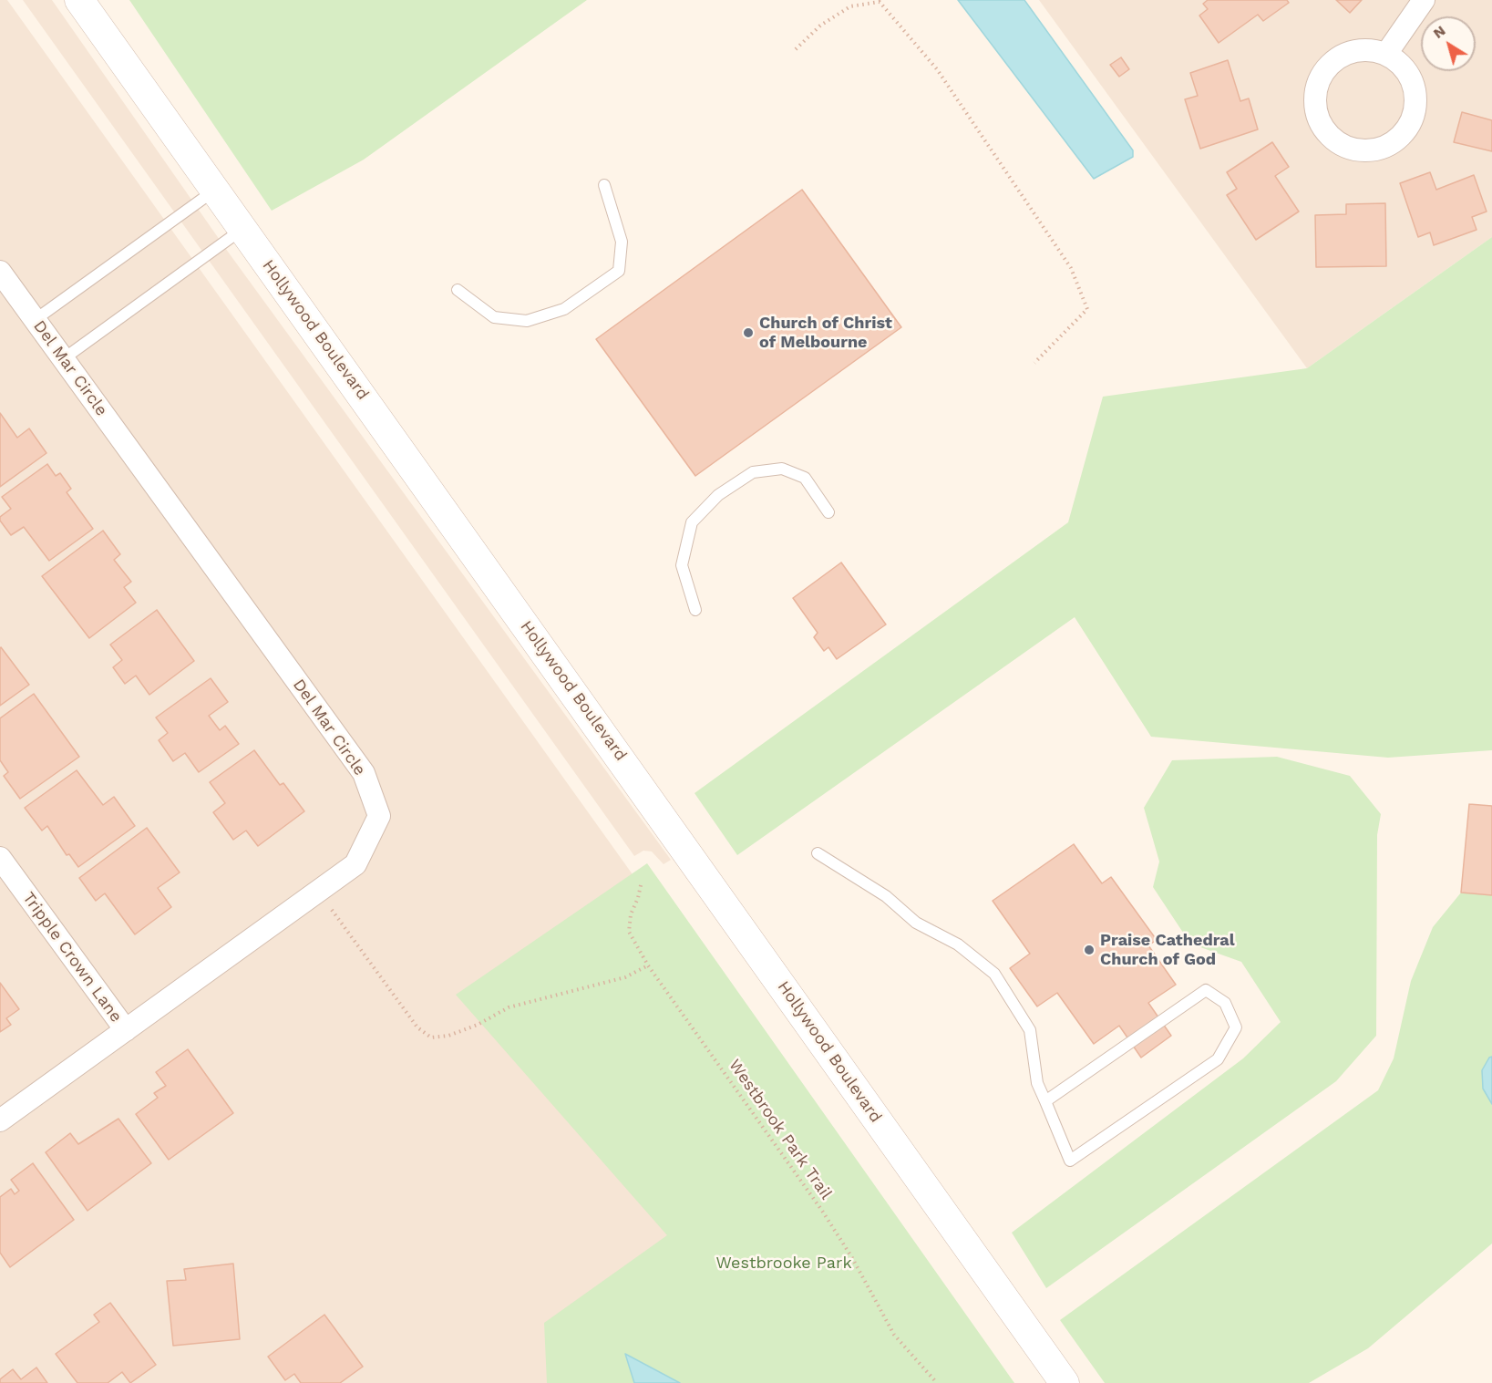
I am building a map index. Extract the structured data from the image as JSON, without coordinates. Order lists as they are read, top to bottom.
{
  "streets": {
    "street": ["Hollywood Boulevard", "Del Mar Circle", "Tripple Crown Lane"],
    "path": ["Westbrook Park Trail"]
  },
  "crossings": [
    ["Del Mar Circle", "Tripple Crown Lane"]
  ],
  "parks": ["Westbrooke Park"],
  "places": ["Church of Christ of Melbourne", "Praise Cathedral Church of God"],
  "north": "top left"
}
